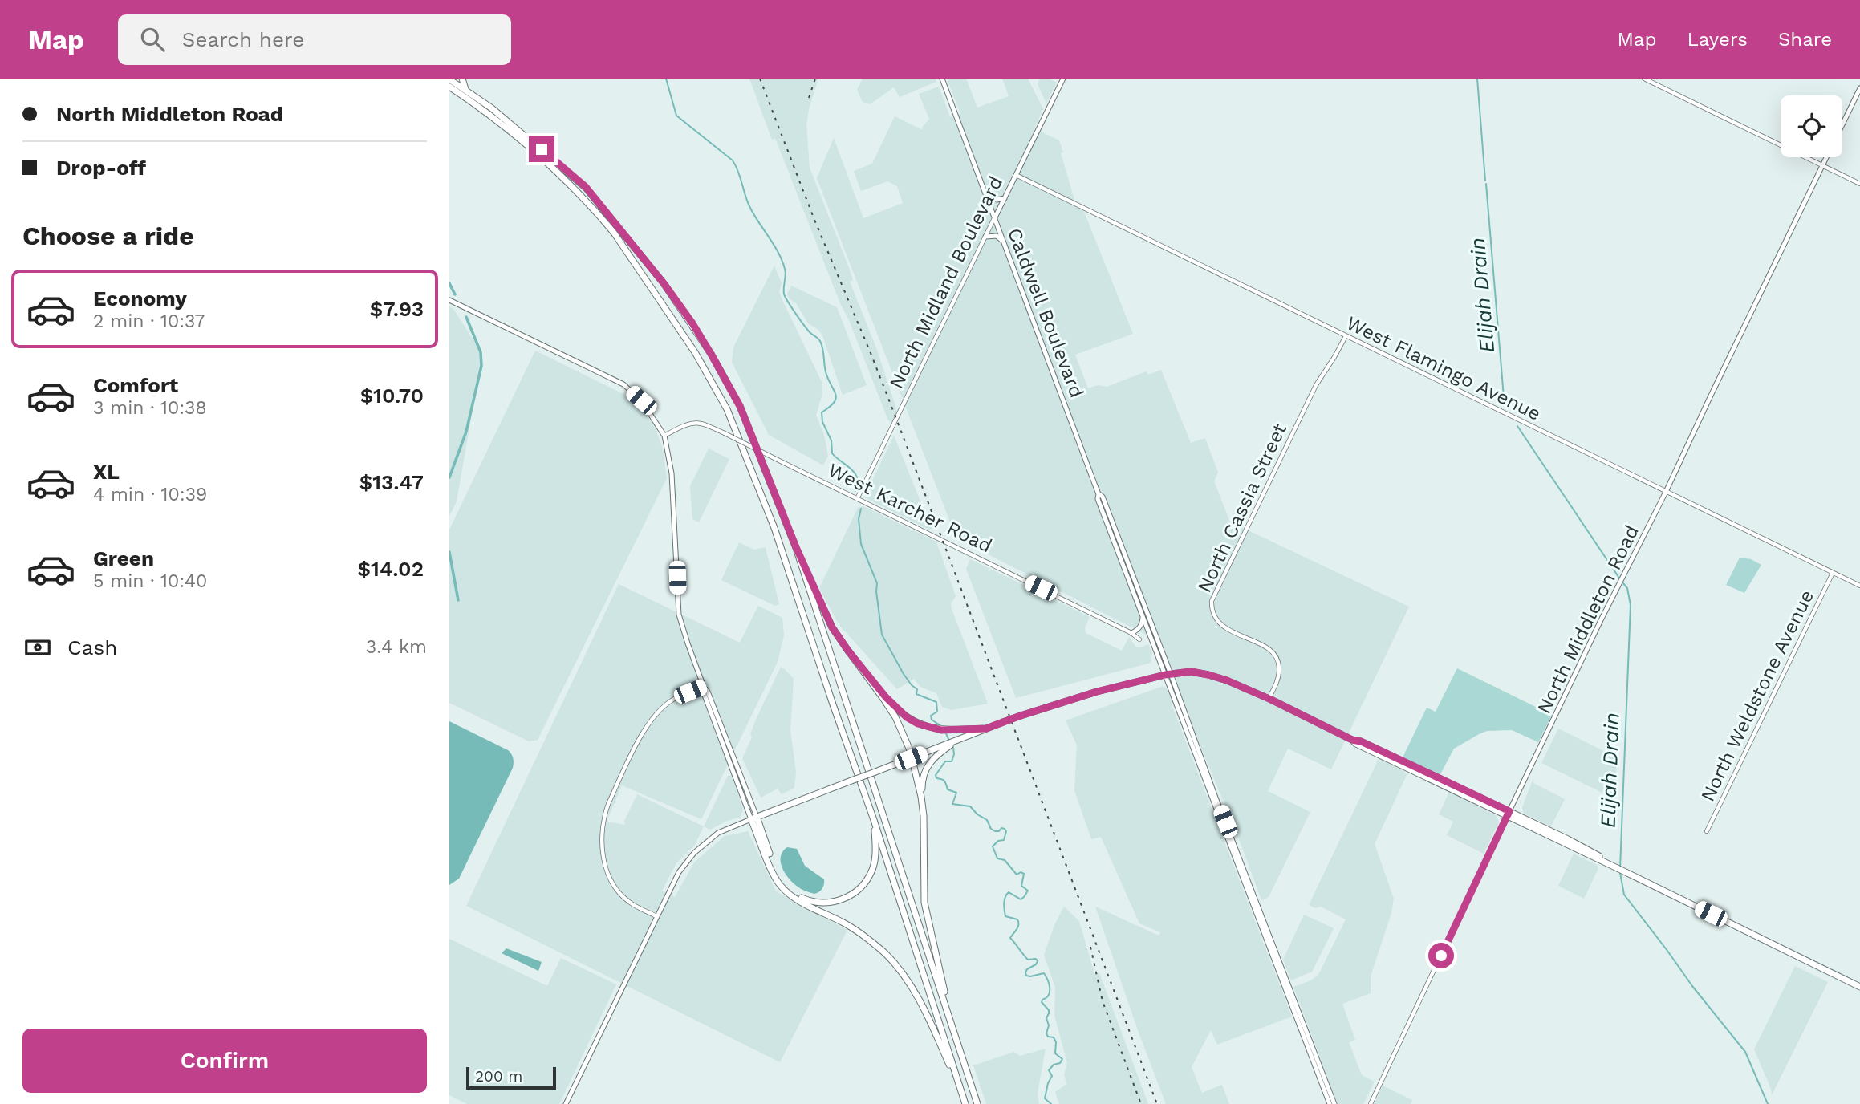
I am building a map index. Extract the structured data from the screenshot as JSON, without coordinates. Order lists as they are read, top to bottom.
{
  "streets": {
    "main road": ["North Midland Boulevard", "Caldwell Boulevard", "North Middleton Road"],
    "street": [
      "West Flamingo Avenue",
      "West Karcher Road",
      "North Cassia Street",
      "North Weldstone Avenue"
    ]
  },
  "crossings": [
    ["North Midland Boulevard", "Caldwell Boulevard"],
    ["North Midland Boulevard", "West Flamingo Avenue"],
    ["North Midland Boulevard", "West Karcher Road"],
    ["West Flamingo Avenue", "North Cassia Street"],
    ["West Flamingo Avenue", "North Middleton Road"],
    ["West Flamingo Avenue", "North Weldstone Avenue"]
  ],
  "water": ["Elijah Drain"],
  "scale_bar": "200 m",
  "page": {
    "header": "Map",
    "search": "Search here",
    "nav": ["Map", "Layers", "Share"],
    "banner": ["North Middleton Road", "Drop-off"],
    "heading": "Choose a ride",
    "list": [
      {
        "name": "Economy",
        "note": "2 min · 10:37",
        "value": "$7.93"
      },
      {
        "name": "Comfort",
        "note": "3 min · 10:38",
        "value": "$10.70"
      },
      {
        "name": "XL",
        "note": "4 min · 10:39",
        "value": "$13.47"
      },
      {
        "name": "Green",
        "note": "5 min · 10:40",
        "value": "$14.02"
      }
    ],
    "pay": ["Cash", "3.4 km"],
    "buttons": "Confirm",
    "scale": "200 m"
  }
}
